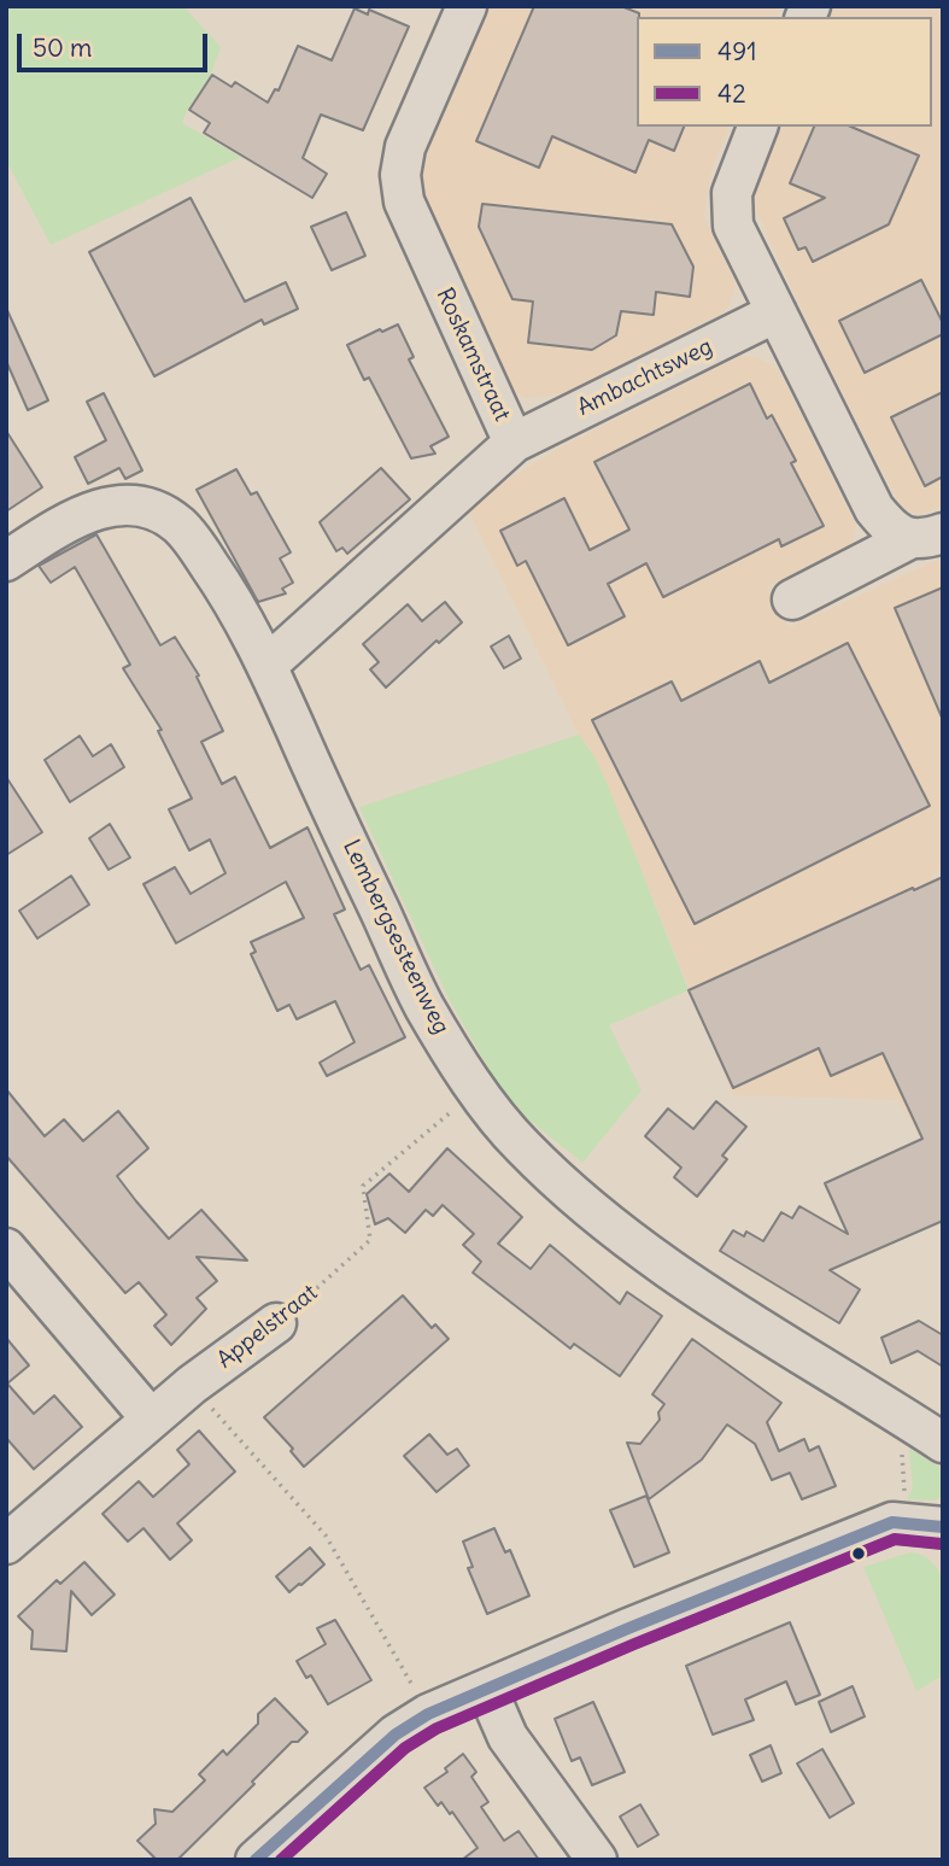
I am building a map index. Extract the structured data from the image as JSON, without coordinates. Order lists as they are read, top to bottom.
{
  "streets": {
    "street": [
      "Roskamstraat",
      "Ambachtsweg",
      "Lembergsesteenweg",
      "Appelstraat"
    ]
  },
  "crossings": [
    ["Roskamstraat", "Ambachtsweg"],
    ["Roskamstraat", "Lembergsesteenweg"],
    ["Lembergsesteenweg", "Appelstraat"]
  ],
  "lines": ["transit line 491", "transit line 42"],
  "legend": ["491", "42"],
  "scale_bar": "50 m"
}
